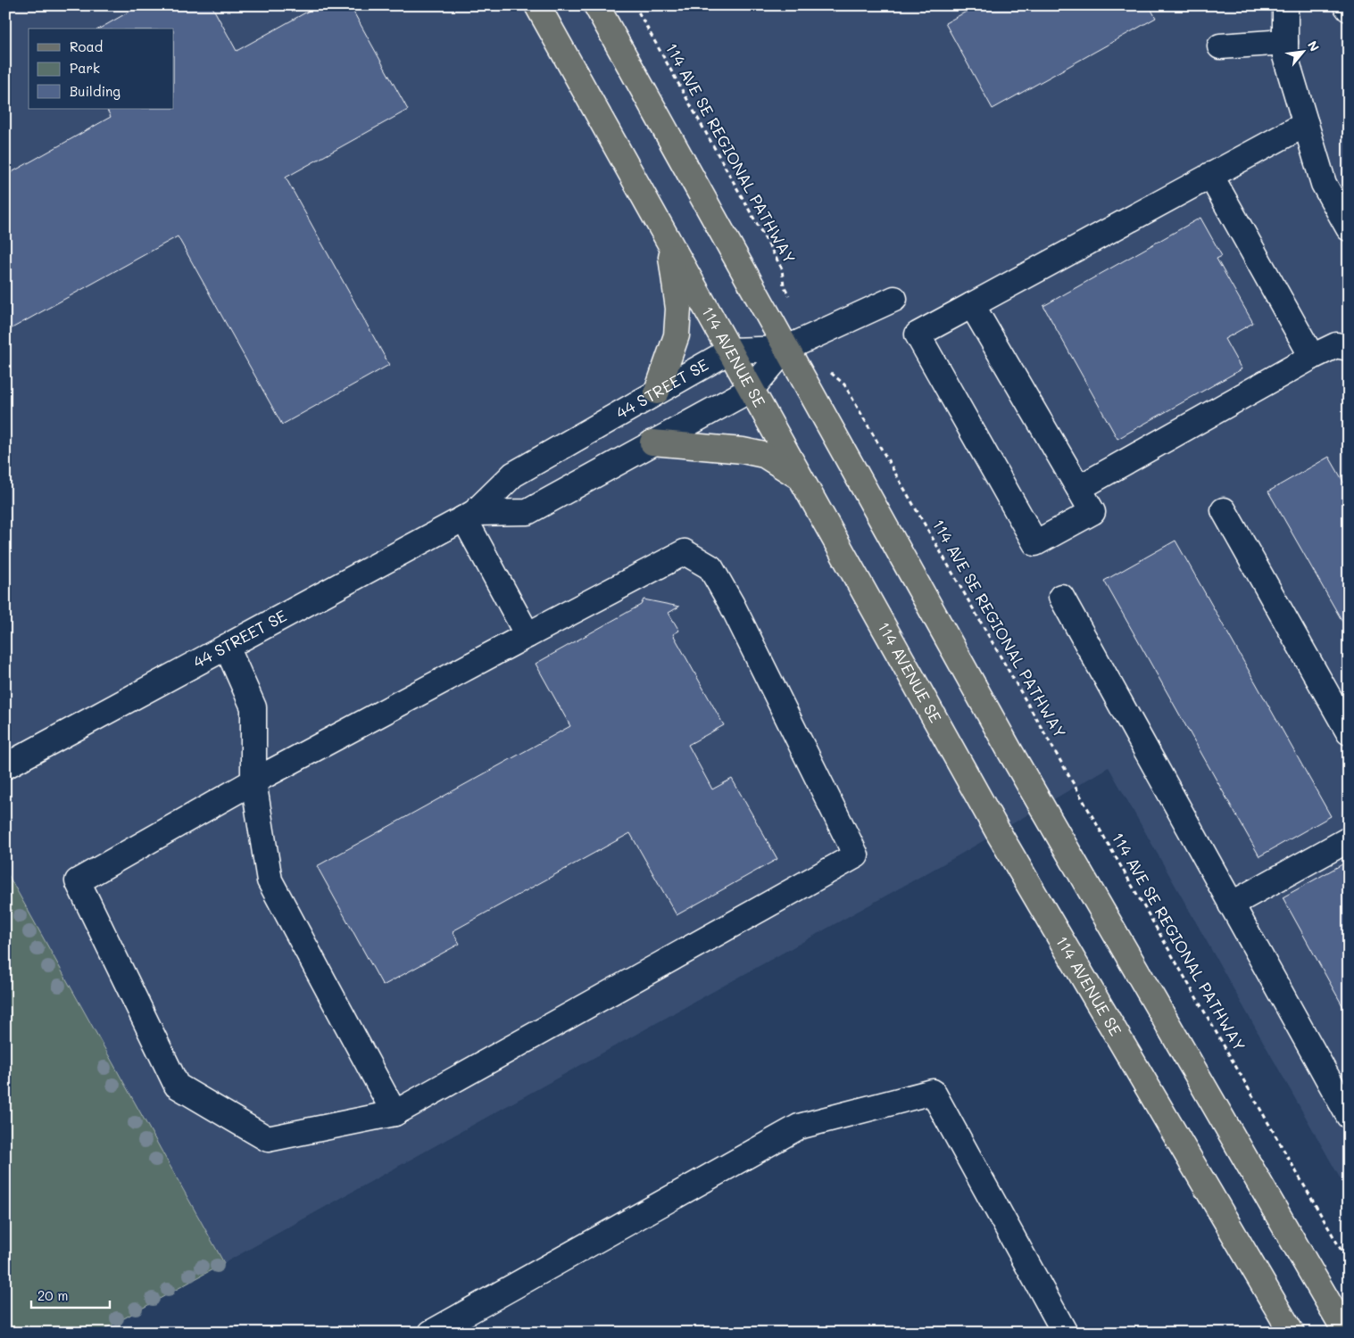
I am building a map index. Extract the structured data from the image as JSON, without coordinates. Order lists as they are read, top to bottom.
{
  "streets": {
    "main road": ["114 AVENUE SE"],
    "street": ["44 STREET SE"],
    "path": ["114 AVE SE REGIONAL PATHWAY"]
  },
  "crossings": [
    ["114 AVENUE SE", "44 STREET SE"]
  ],
  "legend": ["Road", "Park", "Building"],
  "scale_bar": "20 m",
  "north": "top right"
}
